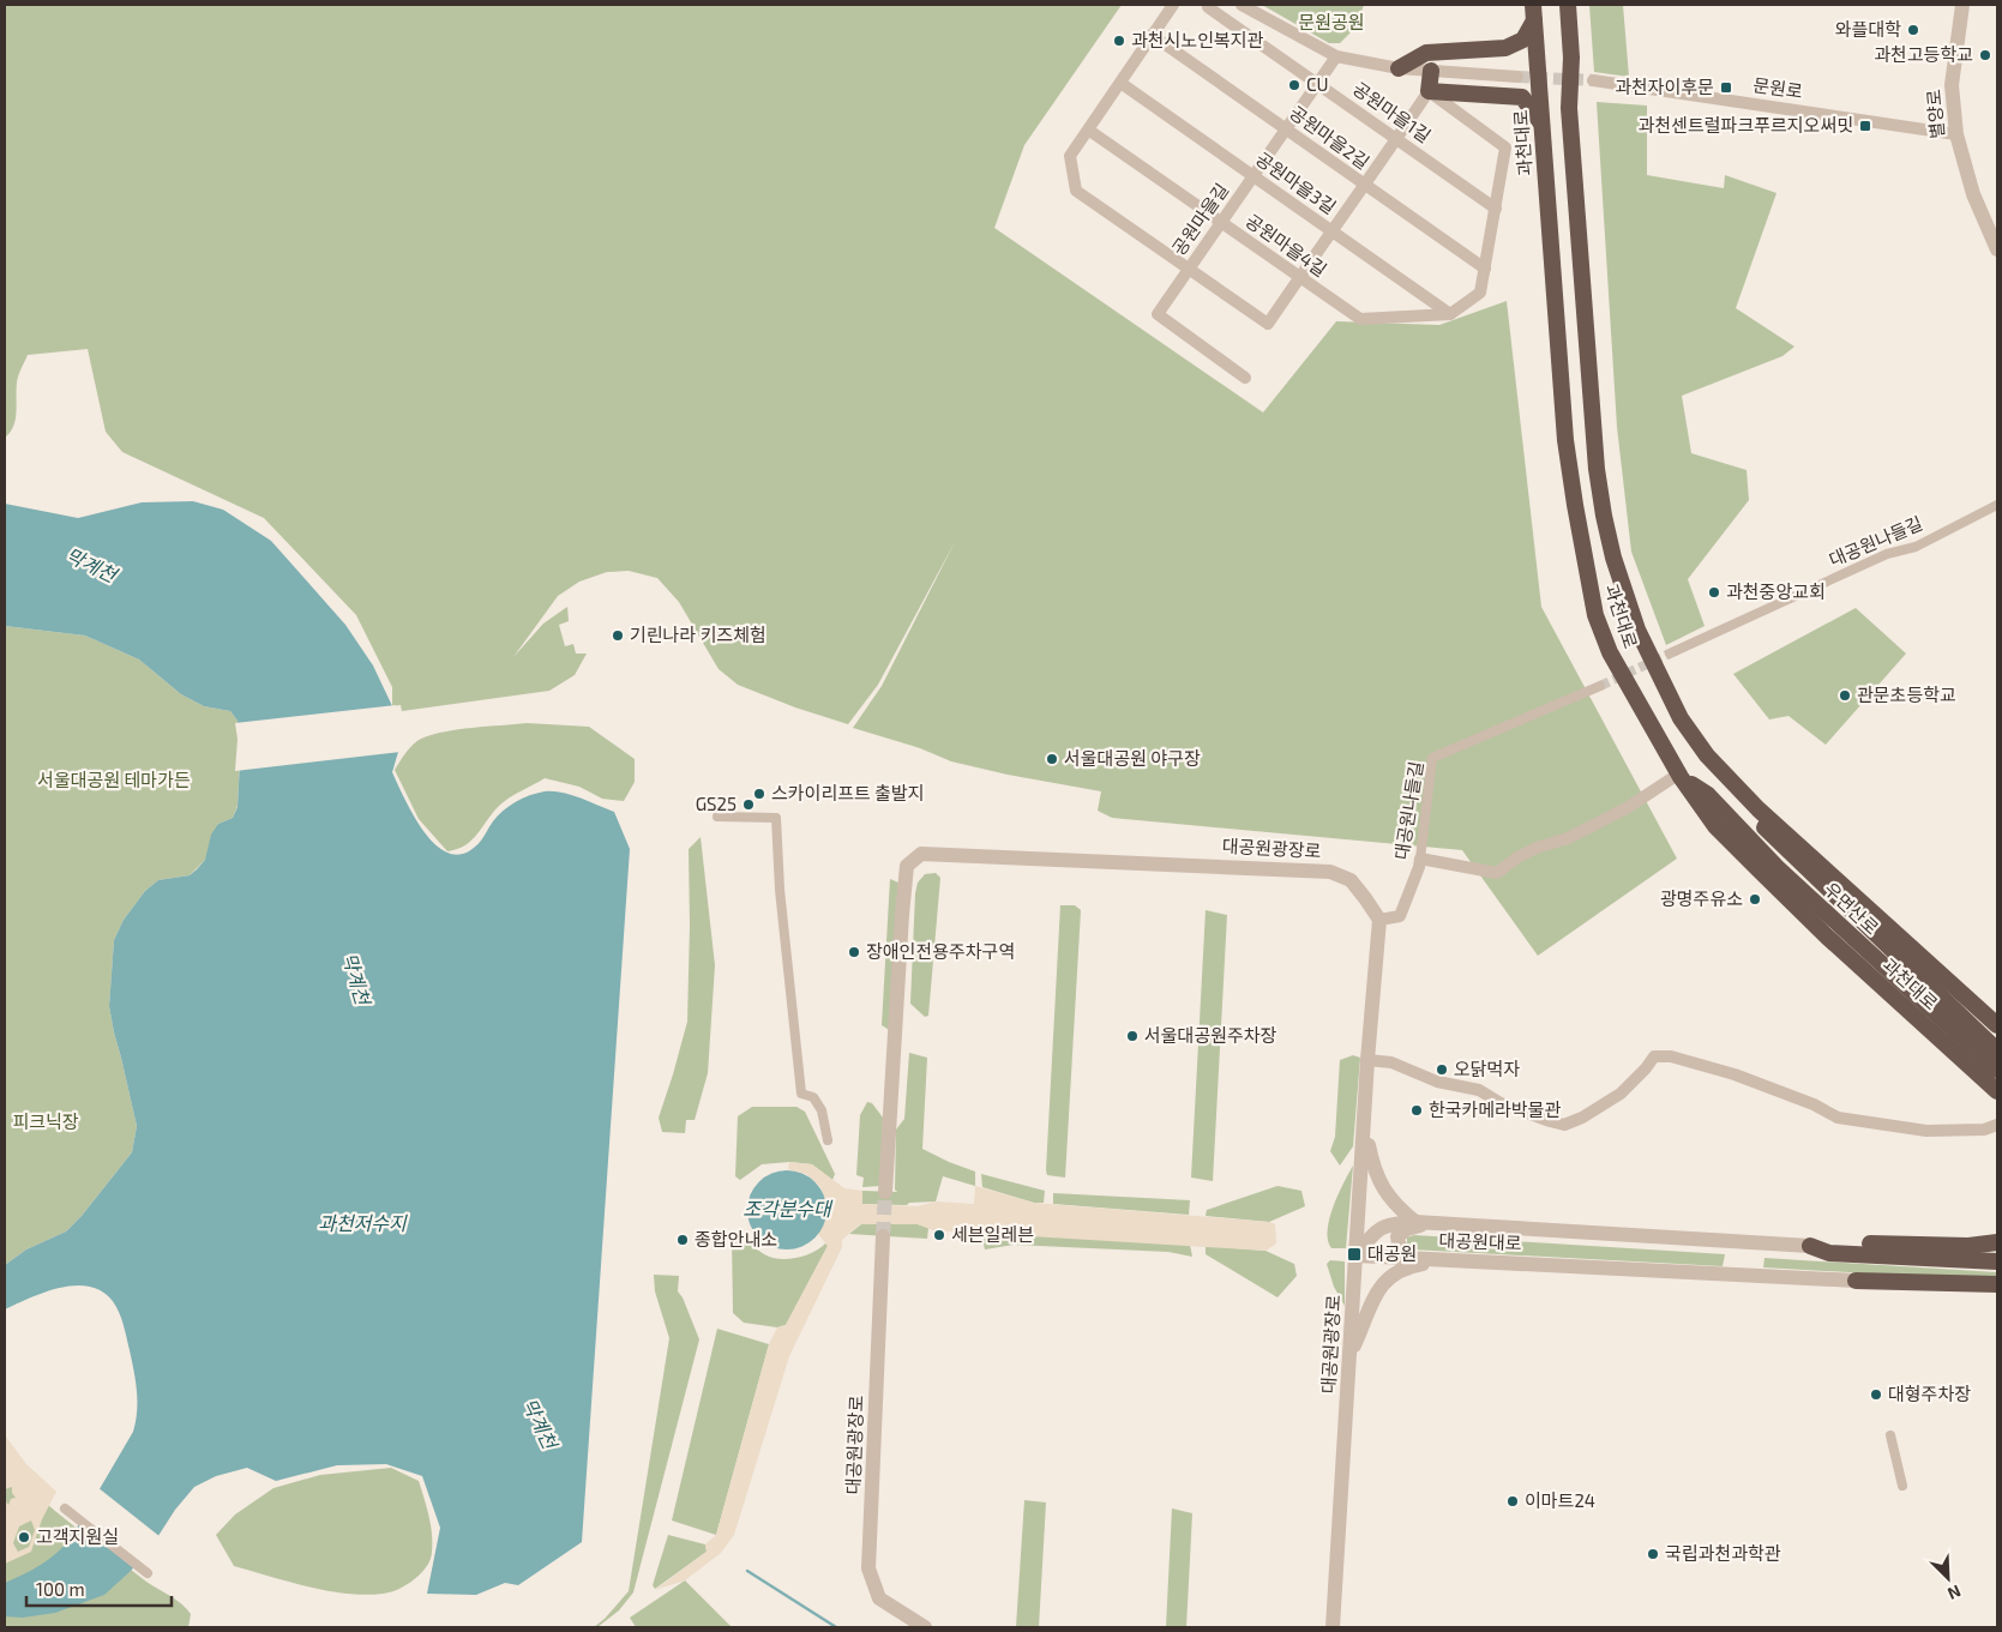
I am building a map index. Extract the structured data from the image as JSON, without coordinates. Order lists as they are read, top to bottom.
{
  "streets": {
    "highway": ["과천대로", "우면산로"],
    "street": [
      "문원로",
      "공원마을1길",
      "별양로",
      "공원마을2길",
      "공원마을3길",
      "공원마을길",
      "공원마을4길",
      "대공원나들길",
      "대공원광장로",
      "대공원대로"
    ]
  },
  "crossings": [
    ["문원로", "별양로"],
    ["공원마을1길", "공원마을길"],
    ["공원마을2길", "공원마을길"],
    ["과천대로", "우면산로"],
    ["공원마을3길", "공원마을길"],
    ["공원마을3길", "공원마을4길"],
    ["공원마을길", "공원마을4길"],
    ["대공원나들길", "대공원광장로"],
    ["대공원광장로", "대공원대로"]
  ],
  "water": ["막계천", "조각분수대", "과천저수지"],
  "parks": ["문원공원", "서울대공원 테마가든", "피크닉장"],
  "places": {
    "other": [
      "와플대학",
      "과천시노인복지관",
      "과천고등학교",
      "CU",
      "과천중앙교회",
      "기린나라 키즈체험",
      "관문초등학교",
      "서울대공원 야구장",
      "스카이리프트 출발지",
      "GS25",
      "광명주유소",
      "장애인전용주차구역",
      "서울대공원주차장",
      "오닭먹자",
      "한국카메라박물관",
      "세븐일레븐",
      "종합안내소",
      "대형주차장",
      "이마트24",
      "고객지원실",
      "국립과천과학관"
    ],
    "transit": ["과천자이후문", "과천센트럴파크푸르지오써밋", "대공원"]
  },
  "scale_bar": "100 m",
  "north": "bottom right"
}
